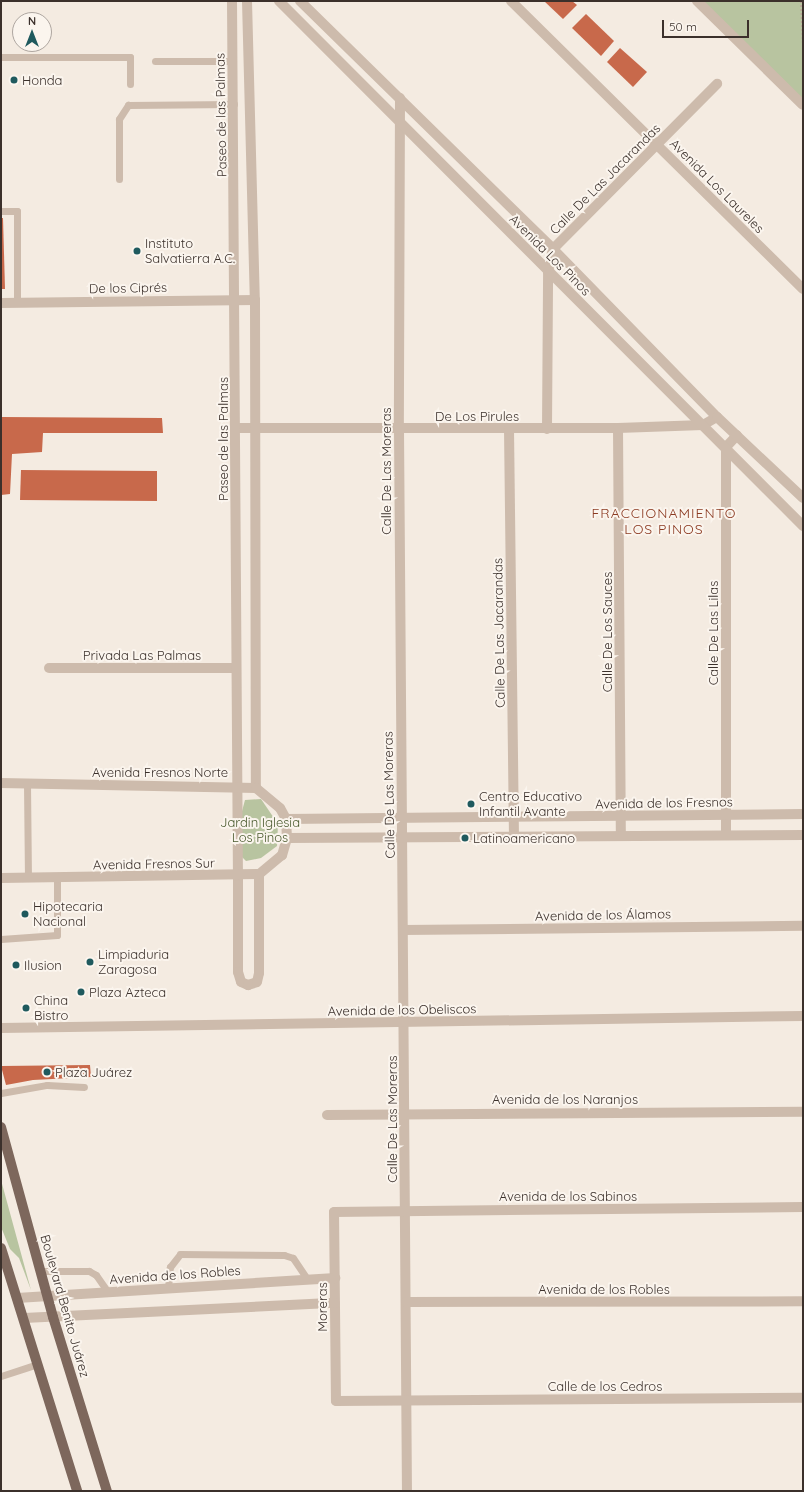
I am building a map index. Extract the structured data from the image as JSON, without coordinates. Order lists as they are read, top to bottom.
{
  "streets": {
    "main road": ["Boulevard Benito Juárez"],
    "street": [
      "Paseo de las Palmas",
      "Calle De Las Jacarandas",
      "Avenida Los Laureles",
      "Avenida Los Pinos",
      "De los Ciprés",
      "De Los Pirules",
      "Calle De Las Moreras",
      "Calle De Los Sauces",
      "Calle De Las Lilas",
      "Privada Las Palmas",
      "Avenida Fresnos Norte",
      "Avenida de los Fresnos",
      "Avenida Fresnos Sur",
      "Avenida de los Álamos",
      "Avenida de los Obeliscos",
      "Avenida de los Naranjos",
      "Avenida de los Sabinos",
      "Avenida de los Robles",
      "Moreras",
      "Calle de los Cedros"
    ]
  },
  "crossings": [
    ["Paseo de las Palmas", "De los Ciprés"],
    ["Paseo de las Palmas", "De Los Pirules"],
    ["Paseo de las Palmas", "Privada Las Palmas"],
    ["Paseo de las Palmas", "Avenida Fresnos Norte"],
    ["Paseo de las Palmas", "Avenida Fresnos Sur"],
    ["Calle De Las Jacarandas", "Avenida Los Laureles"],
    ["Calle De Las Jacarandas", "Avenida Los Pinos"],
    ["Calle De Las Jacarandas", "De Los Pirules"],
    ["Calle De Las Jacarandas", "Avenida de los Fresnos"],
    ["Avenida Los Pinos", "De Los Pirules"],
    ["Avenida Los Pinos", "Calle De Las Moreras"],
    ["Avenida Los Pinos", "Calle De Las Lilas"],
    ["De Los Pirules", "Calle De Las Moreras"],
    ["De Los Pirules", "Calle De Los Sauces"],
    ["Calle De Las Moreras", "Avenida de los Fresnos"],
    ["Calle De Las Moreras", "Avenida de los Álamos"],
    ["Calle De Las Moreras", "Avenida de los Obeliscos"],
    ["Calle De Las Moreras", "Avenida de los Naranjos"],
    ["Calle De Las Moreras", "Avenida de los Sabinos"],
    ["Calle De Las Moreras", "Avenida de los Robles"],
    ["Calle De Las Moreras", "Calle de los Cedros"],
    ["Calle De Los Sauces", "Avenida de los Fresnos"],
    ["Calle De Las Lilas", "Avenida de los Fresnos"],
    ["Avenida de los Sabinos", "Moreras"],
    ["Avenida de los Robles", "Boulevard Benito Juárez"],
    ["Avenida de los Robles", "Moreras"],
    ["Moreras", "Calle de los Cedros"]
  ],
  "districts": ["FRACCIONAMIENTO LOS PINOS"],
  "parks": ["Jardin Iglesia Los Pinos"],
  "places": [
    "Honda",
    "Instituto Salvatierra A.C.",
    "Centro Educativo Infantil Avante",
    "Latinoamericano",
    "Hipotecaria Nacional",
    "Limpiaduria Zaragosa",
    "Ilusion",
    "Plaza Azteca",
    "China Bistro",
    "Plaza Juárez"
  ],
  "scale_bar": "50 m",
  "north": "top"
}
